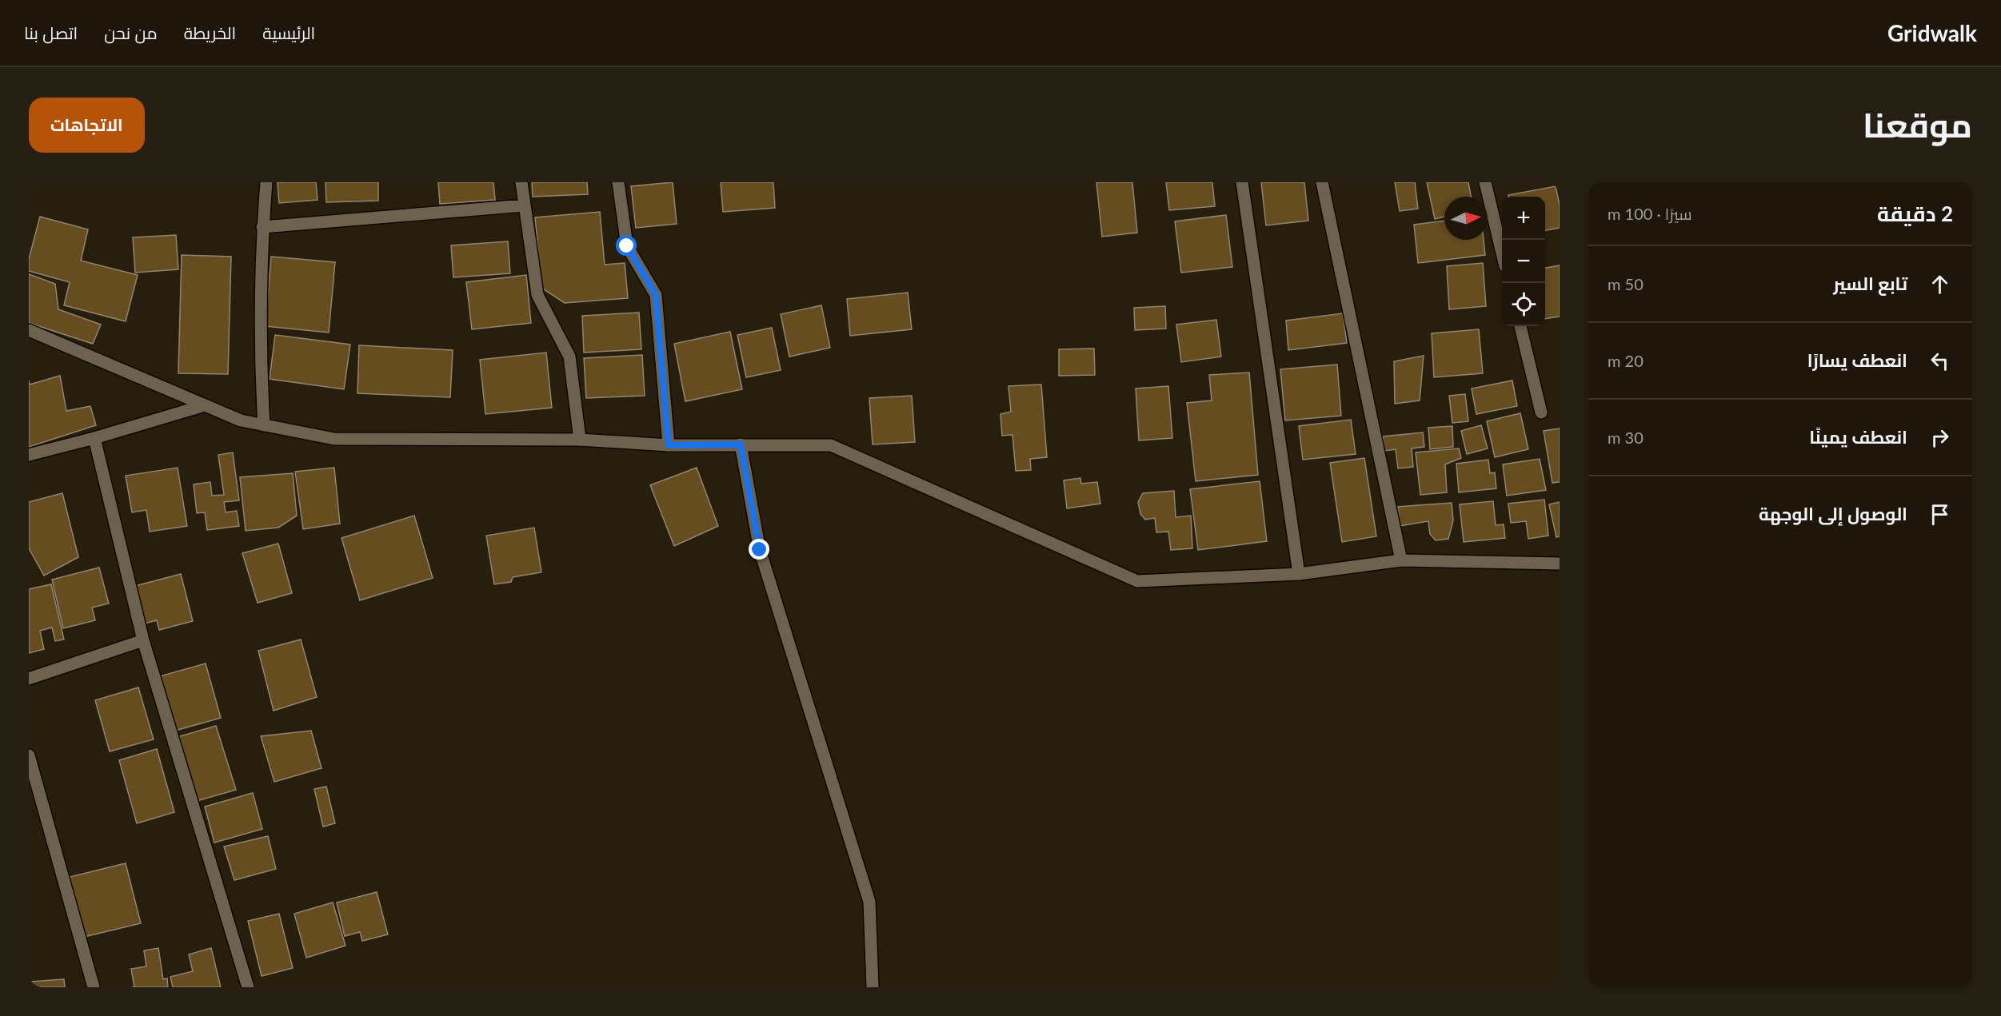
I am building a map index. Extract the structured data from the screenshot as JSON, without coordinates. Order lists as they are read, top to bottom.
{
  "north": "right",
  "page": {
    "header": "Gridwalk",
    "nav": [
      "الرئيسية",
      "الخريطة",
      "من نحن",
      "اتصل بنا"
    ],
    "title": "موقعنا",
    "buttons": "الاتجاهات",
    "heading": ["2 دقيقة", "سيرًا · 100 m"],
    "map_buttons": ["+", "−"],
    "list": [
      ["تابع السير", "50 m"],
      ["انعطف يسارًا", "20 m"],
      ["انعطف يمينًا", "30 m"],
      "الوصول إلى الوجهة"
    ]
  }
}
